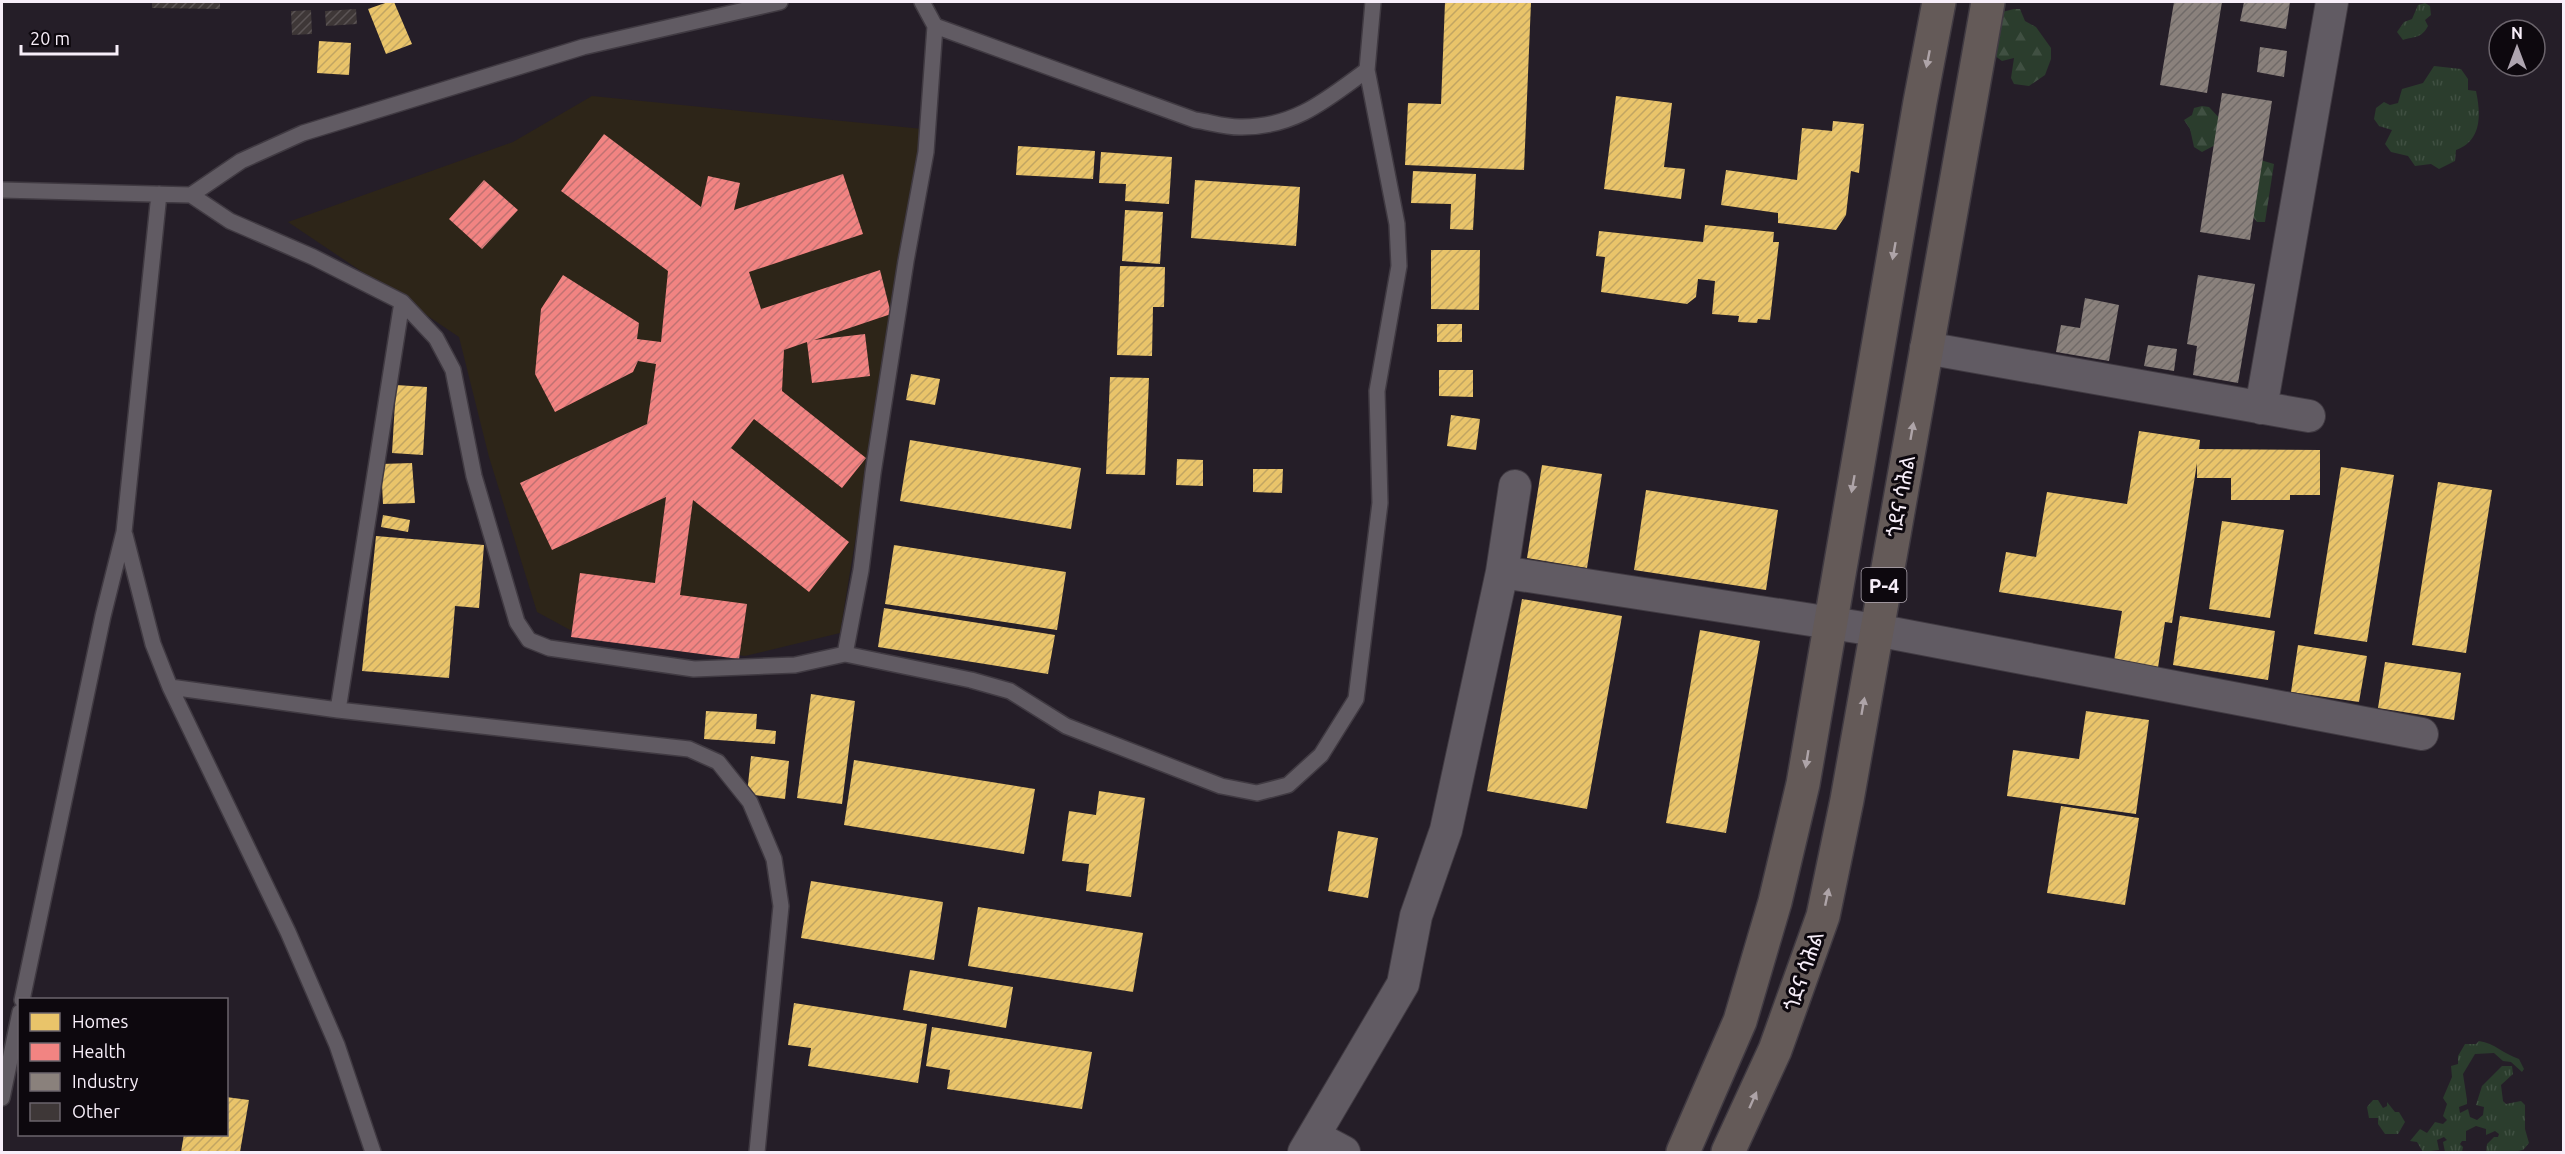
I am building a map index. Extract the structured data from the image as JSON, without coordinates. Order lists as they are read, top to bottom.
{
  "streets": {
    "highway": ["ጎደና ሳሕል", "P-4"]
  },
  "legend": [
    "Homes",
    "Health",
    "Industry",
    "Other"
  ],
  "scale_bar": "20 m",
  "north": "top"
}
